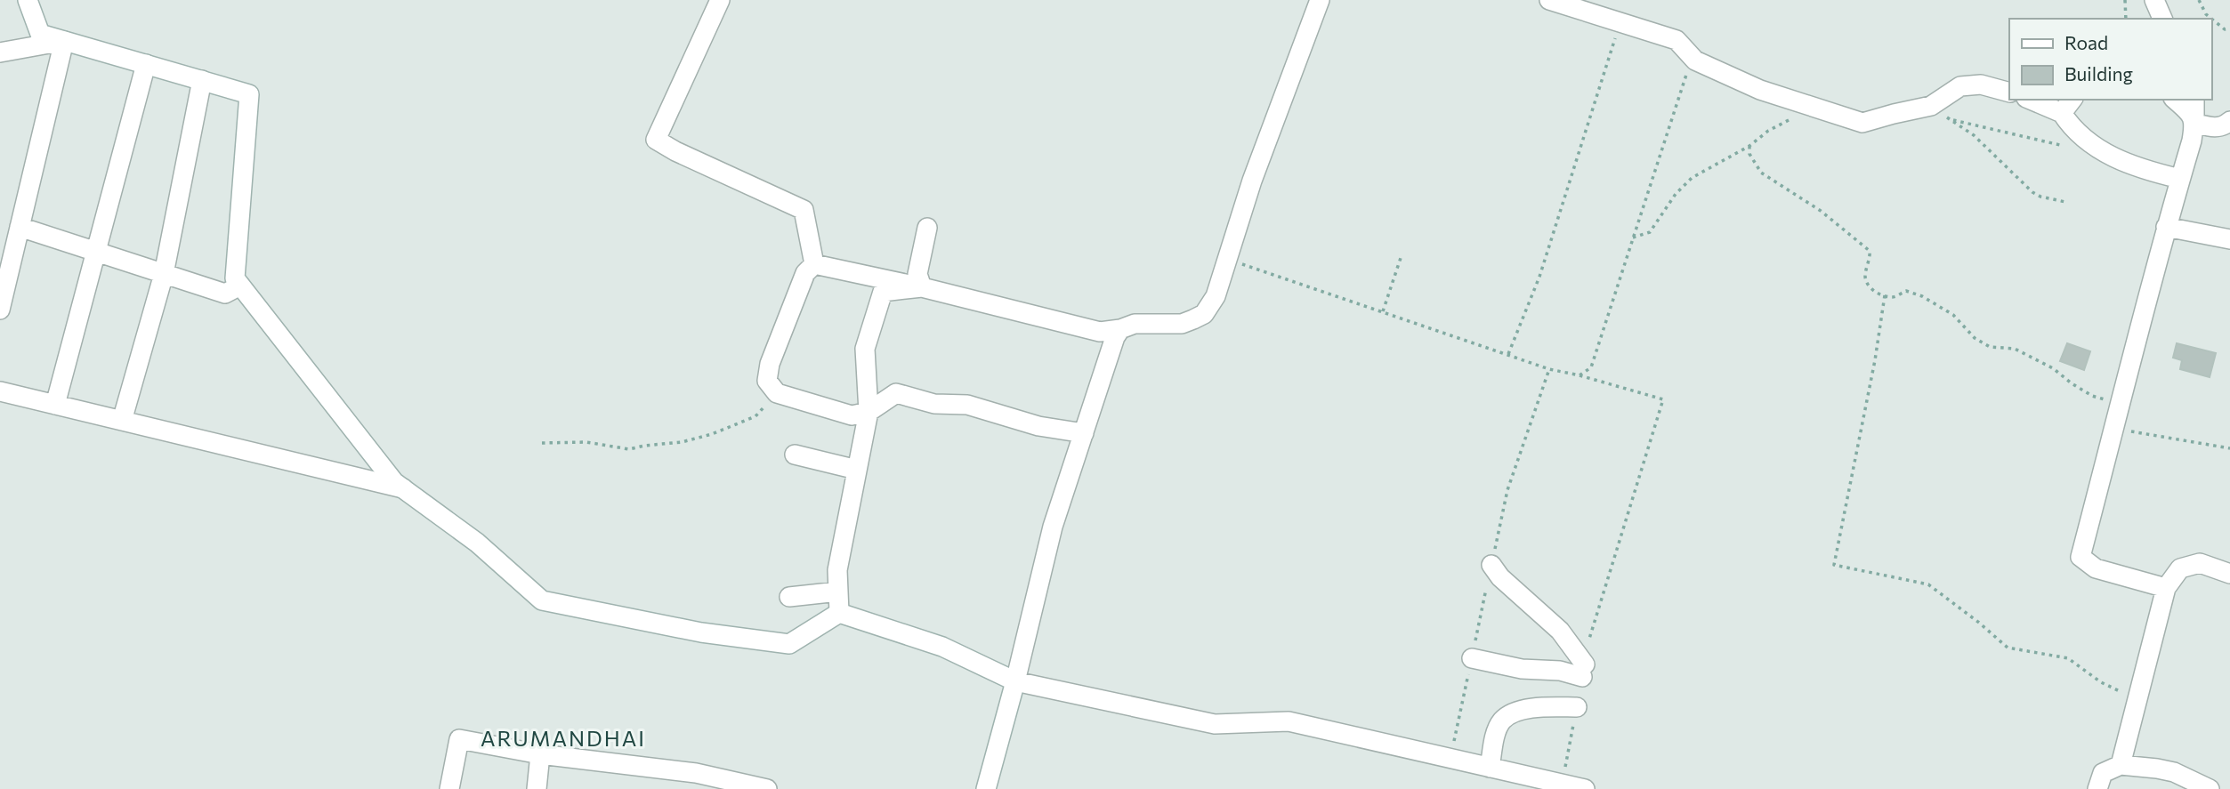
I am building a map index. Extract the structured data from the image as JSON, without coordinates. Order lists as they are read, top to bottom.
{
  "districts": ["ARUMANDHAI"],
  "legend": ["Road", "Building"]
}
